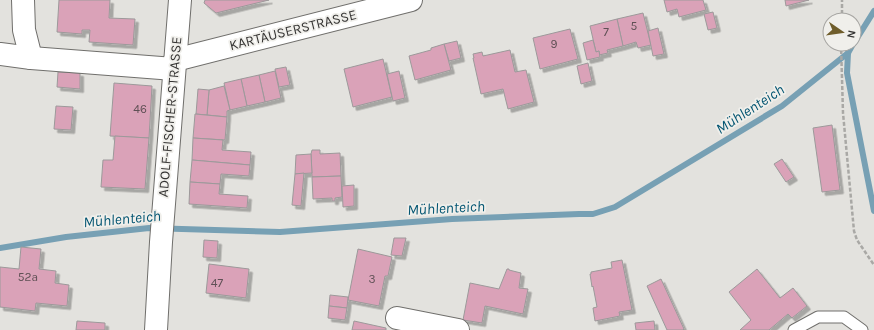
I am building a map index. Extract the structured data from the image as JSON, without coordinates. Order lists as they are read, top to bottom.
{
  "streets": {
    "street": ["KARTÄUSERSTRASSE", "ADOLF-FISCHER-STRASSE"]
  },
  "crossings": [
    ["KARTÄUSERSTRASSE", "ADOLF-FISCHER-STRASSE"]
  ],
  "water": ["Mühlenteich"],
  "house_numbers": [
    "5",
    "7",
    "9",
    "46",
    "52a",
    "3",
    "47"
  ],
  "north": "right"
}
